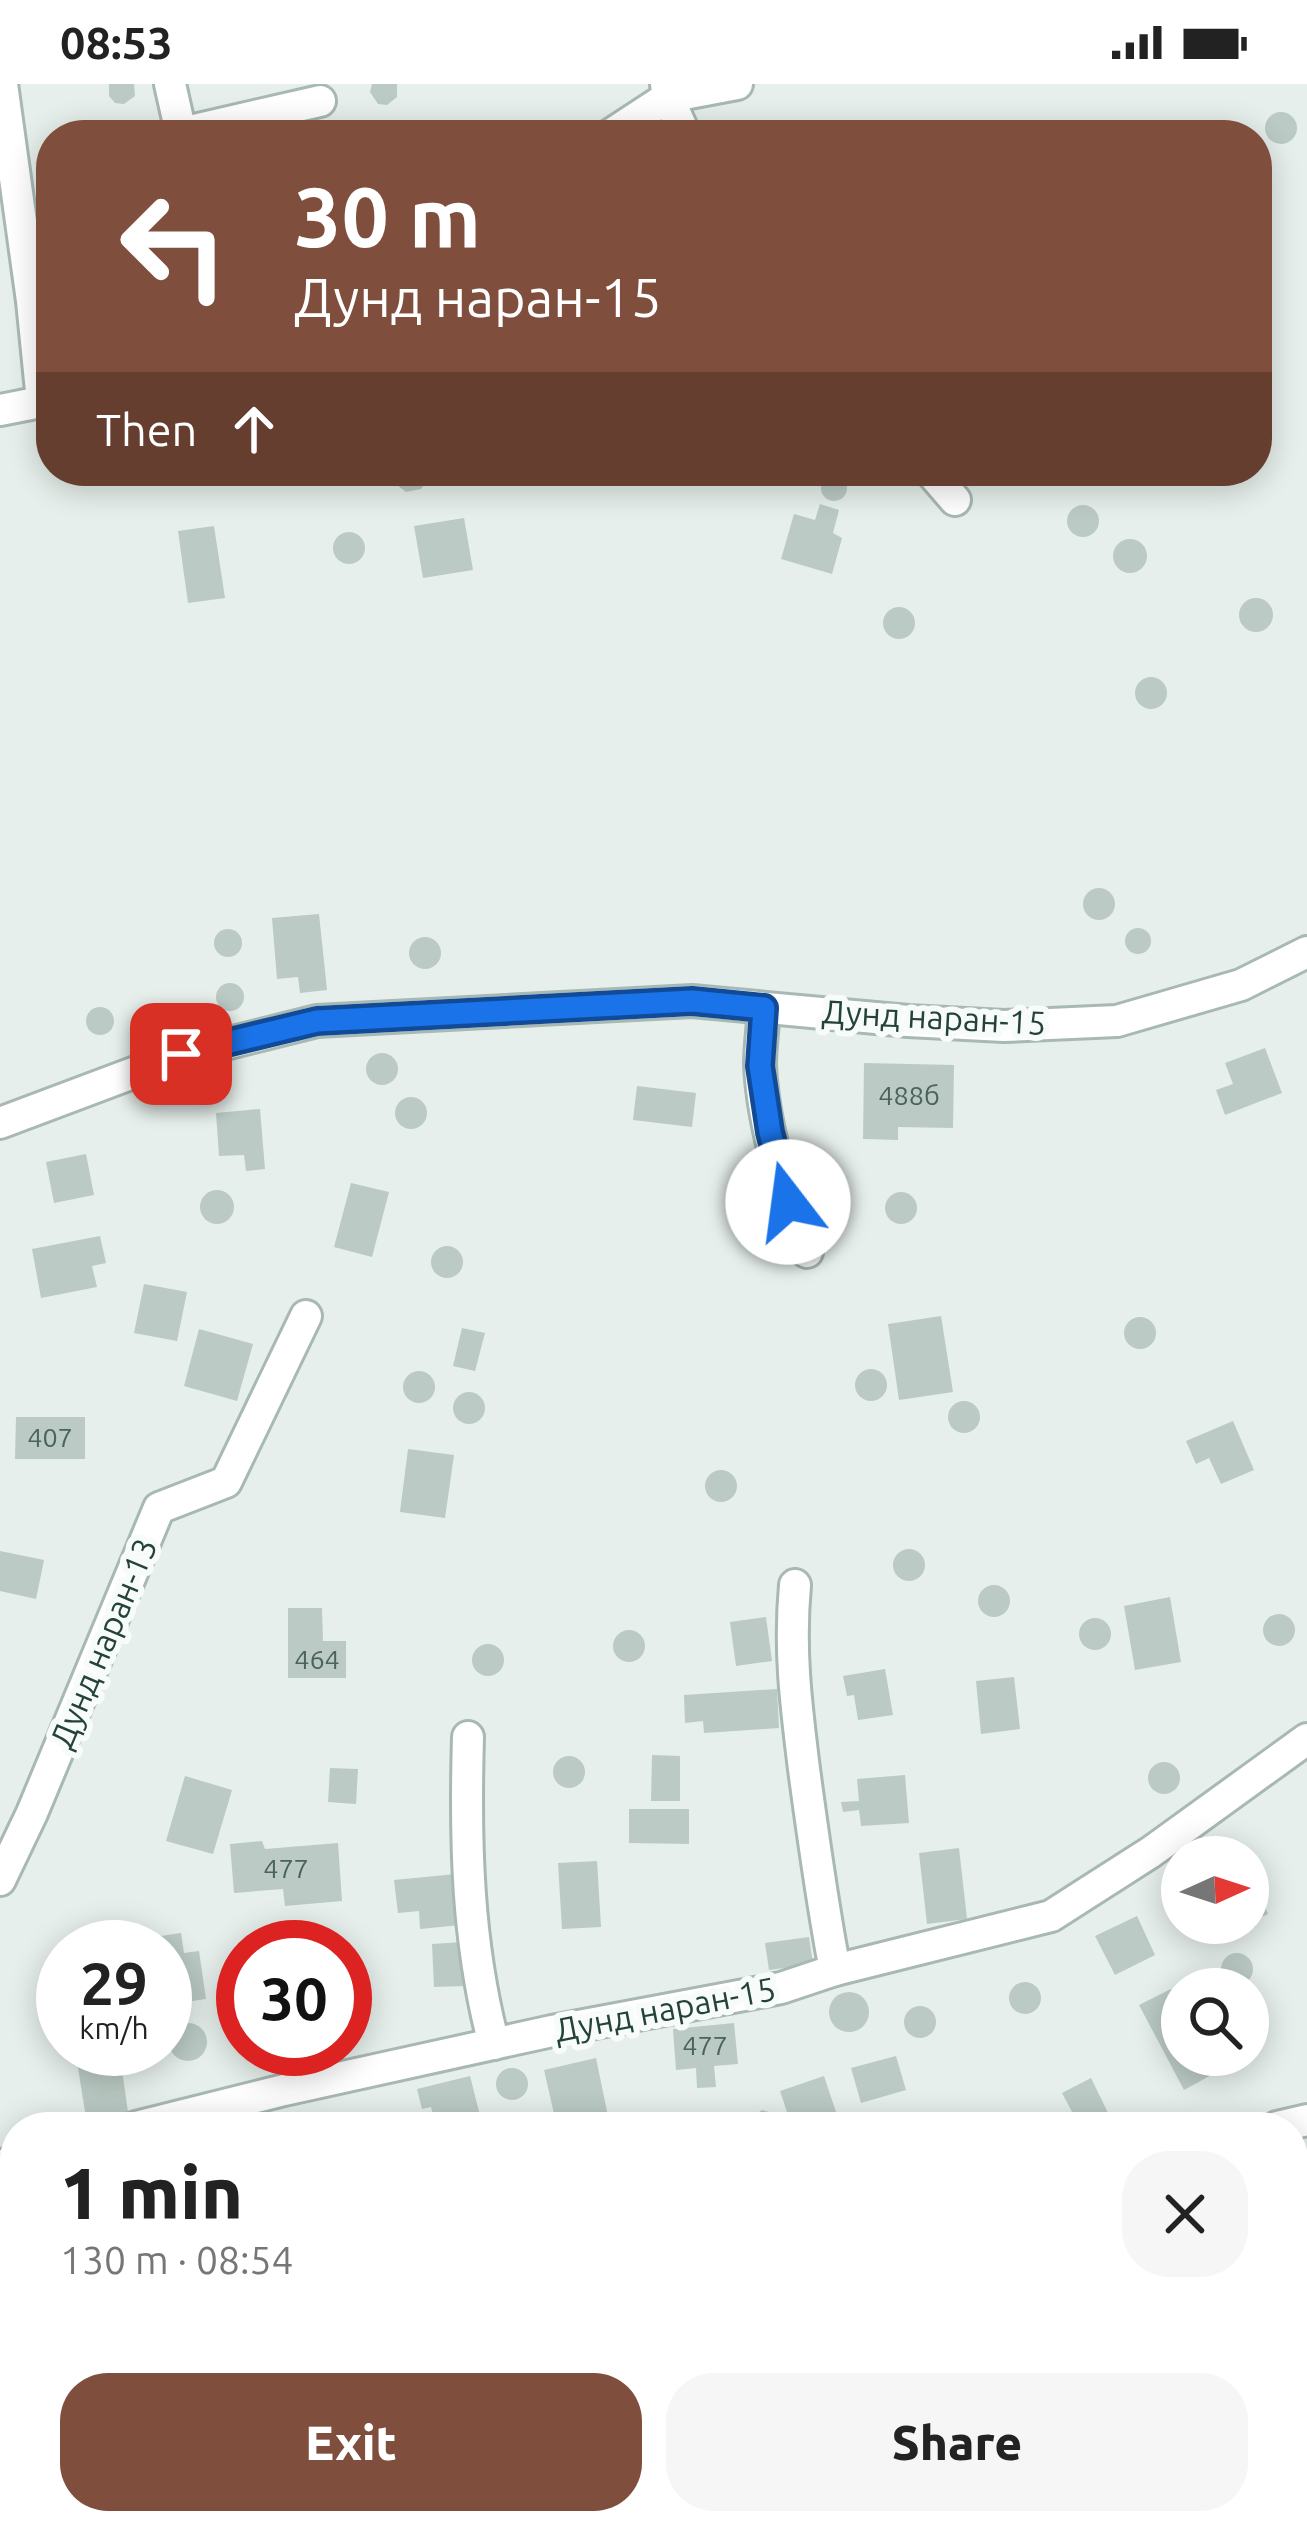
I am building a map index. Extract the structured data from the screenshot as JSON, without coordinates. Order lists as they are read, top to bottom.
{
  "streets": {
    "street": ["Дунд наран-15", "Дунд наран-13"]
  },
  "house_numbers": [
    "488б",
    "407",
    "464",
    "477",
    "477"
  ],
  "north": "right",
  "page": {
    "status": "08:53",
    "turn": ["30 m", "Дунд наран-15"],
    "then": "Then",
    "speed": "29 km/h",
    "limit": "30",
    "heading": ["1 min", "130 m · 08:54"],
    "buttons": ["Exit", "Share"]
  }
}
